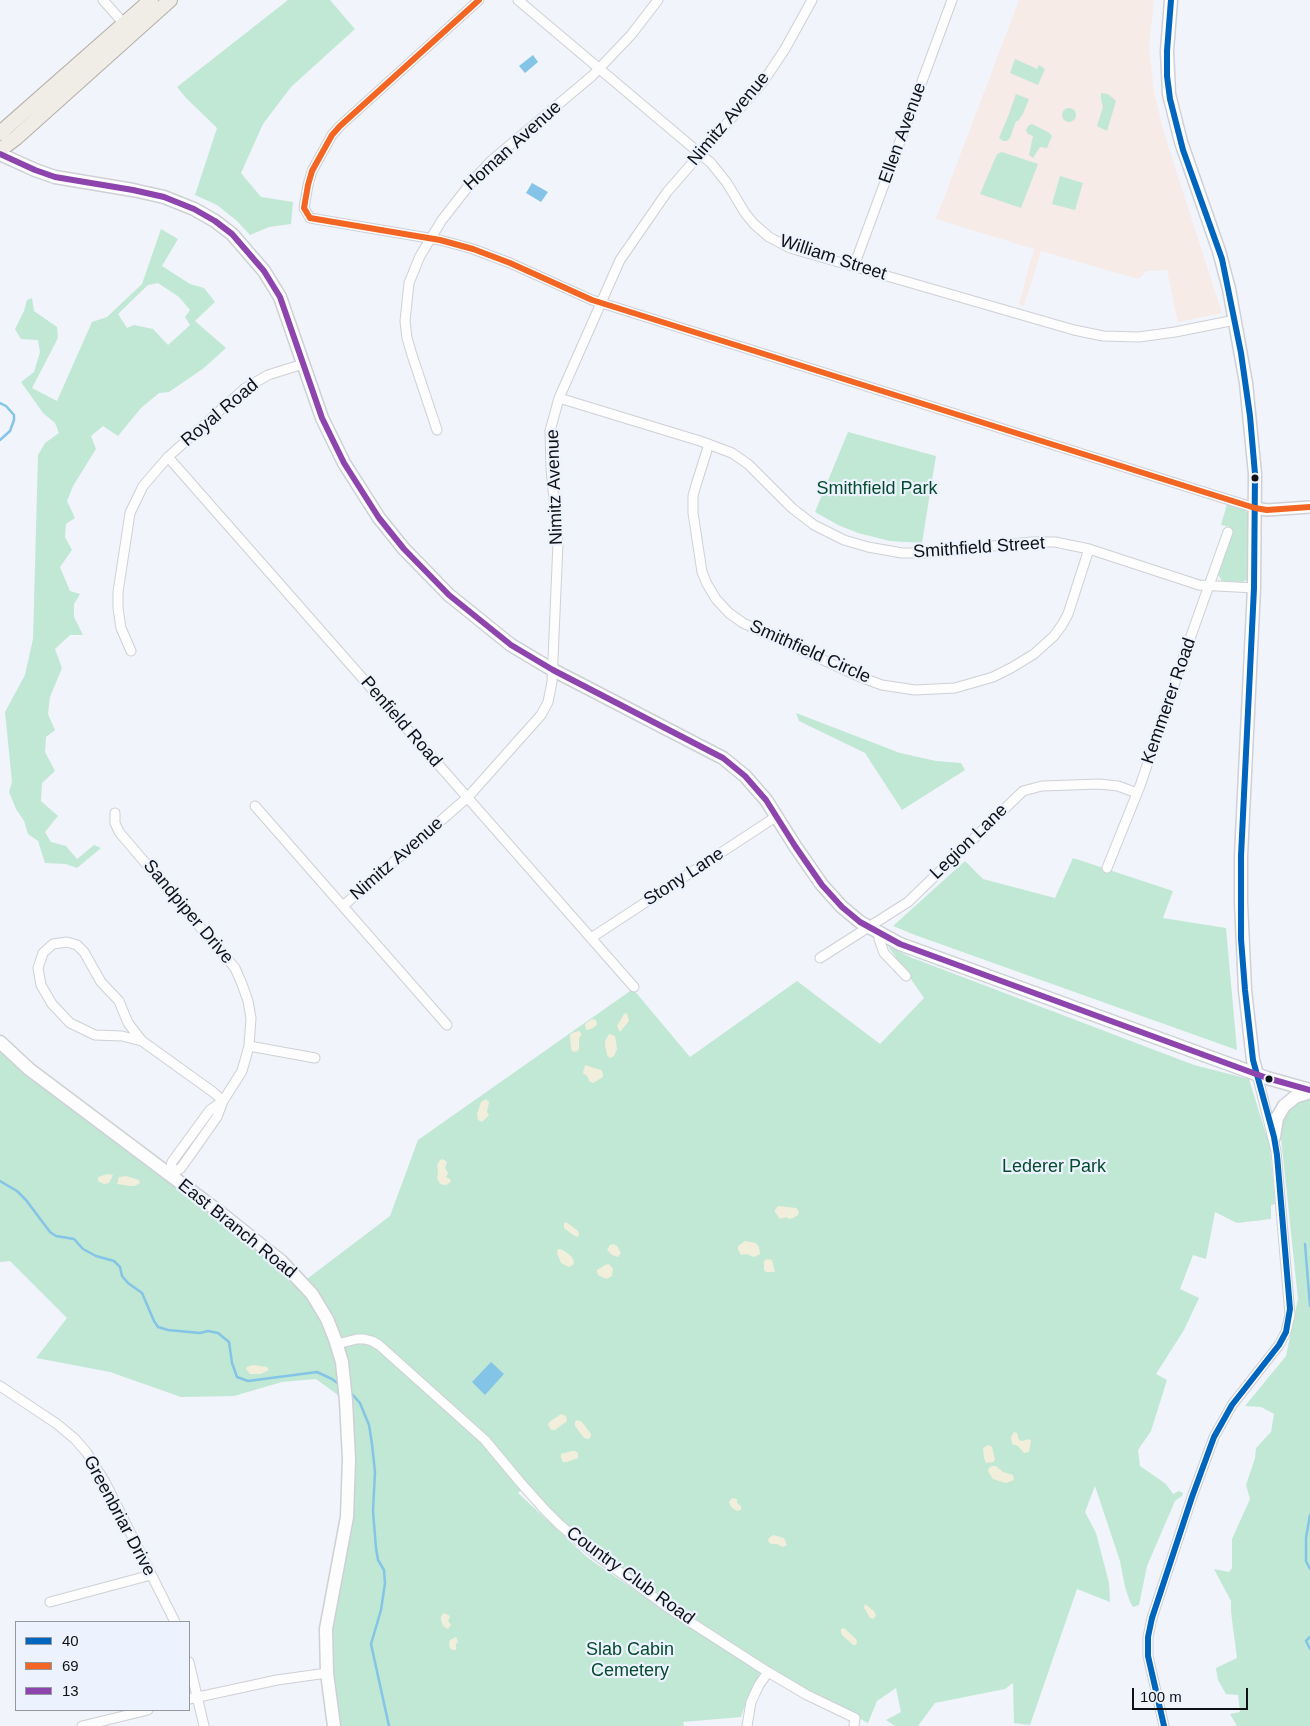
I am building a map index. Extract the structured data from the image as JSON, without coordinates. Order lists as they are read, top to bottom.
{
  "streets": {
    "main road": ["East Branch Road"],
    "street": [
      "Nimitz Avenue",
      "Ellen Avenue",
      "Homan Avenue",
      "William Street",
      "Royal Road",
      "Smithfield Street",
      "Smithfield Circle",
      "Kemmerer Road",
      "Penfield Road",
      "Legion Lane",
      "Stony Lane",
      "Sandpiper Drive",
      "Greenbriar Drive",
      "Country Club Road"
    ]
  },
  "crossings": [
    ["Nimitz Avenue", "William Street"],
    ["Nimitz Avenue", "Smithfield Street"],
    ["Nimitz Avenue", "Penfield Road"],
    ["Ellen Avenue", "William Street"],
    ["Homan Avenue", "William Street"],
    ["Royal Road", "Penfield Road"],
    ["Smithfield Street", "Smithfield Circle"],
    ["Smithfield Street", "Kemmerer Road"],
    ["Kemmerer Road", "Legion Lane"],
    ["Penfield Road", "Stony Lane"],
    ["Sandpiper Drive", "East Branch Road"],
    ["East Branch Road", "Country Club Road"]
  ],
  "parks": ["Smithfield Park", "Lederer Park", "Slab Cabin Cemetery"],
  "lines": ["transit line 40", "transit line 69", "transit line 13"],
  "legend": ["40", "69", "13"],
  "scale_bar": "100 m"
}
